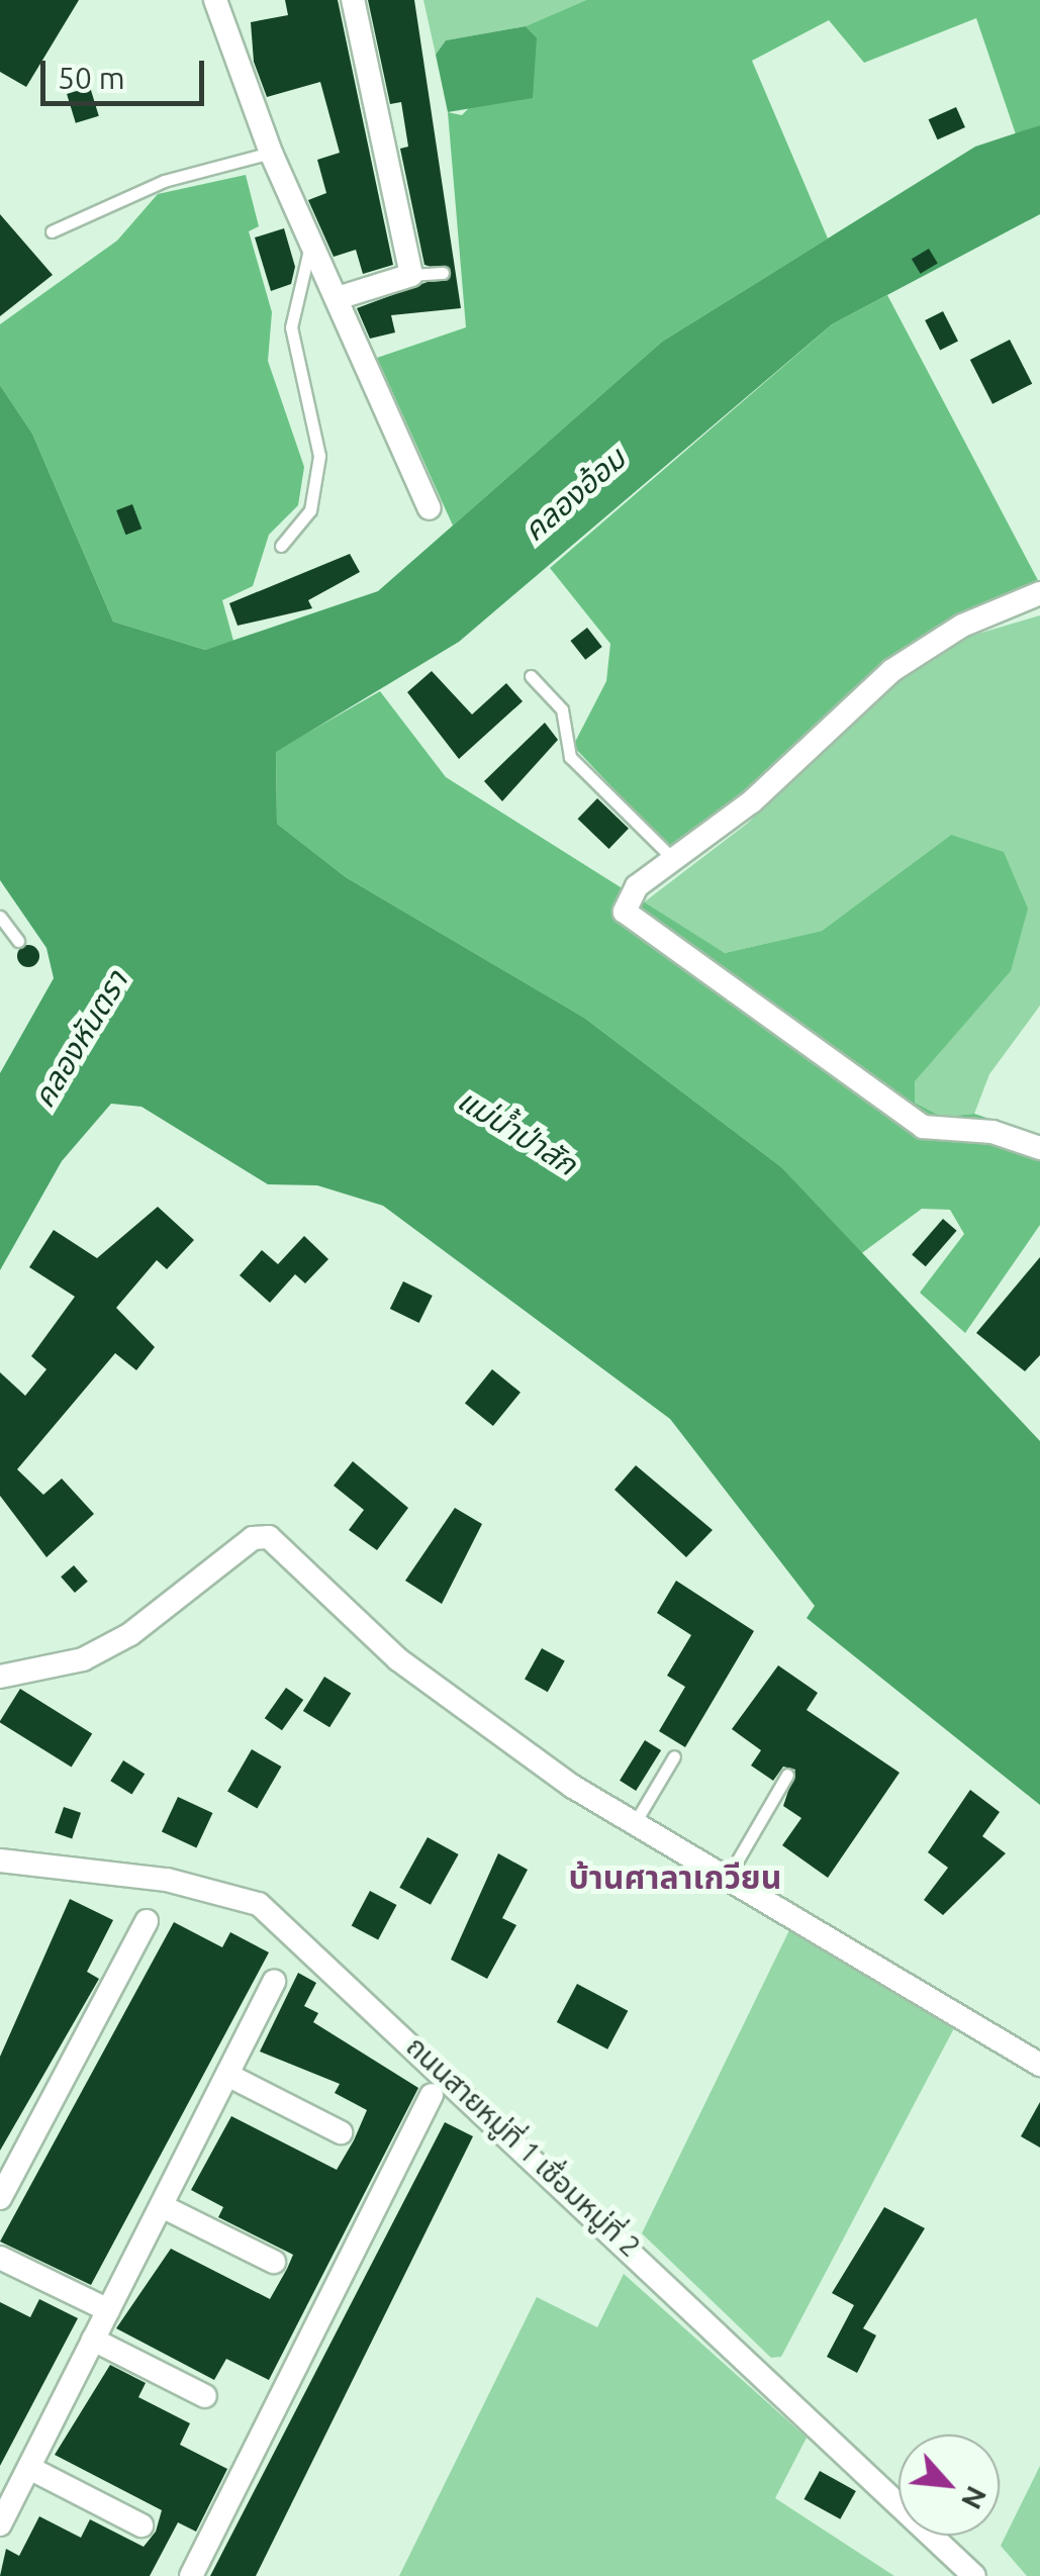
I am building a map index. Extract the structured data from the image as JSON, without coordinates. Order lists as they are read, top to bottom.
{
  "streets": {
    "street": ["ถนนสายหมู่ที่ 1 เชื่อมหมู่ที่ 2"]
  },
  "districts": ["บ้านศาลาเกวียน"],
  "water": ["คลองอ้อม", "คลองหันตรา", "แม่น้ำป่าสัก"],
  "scale_bar": "50 m",
  "north": "bottom right"
}
